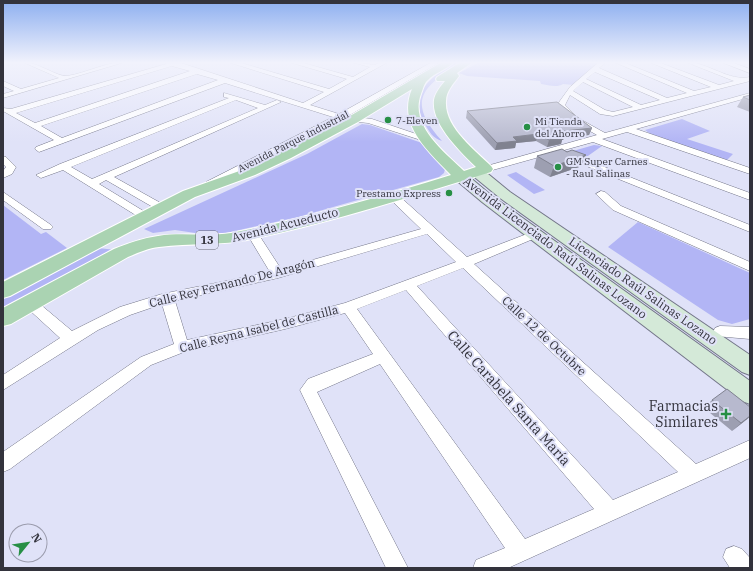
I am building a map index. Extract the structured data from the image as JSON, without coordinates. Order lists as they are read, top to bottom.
{
  "streets": {
    "main road": [
      "Avenida Acueducto",
      "13",
      "Avenida Licenciado Raúl Salinas Lozano",
      "Licenciado Raúl Salinas Lozano"
    ],
    "street": [
      "Avenida Parque Industrial",
      "Calle Rey Fernando De Aragón",
      "Calle Reyna Isabel de Castilla",
      "Calle 12 de Octubre",
      "Calle Carabela Santa María"
    ]
  },
  "crossings": [
    ["Avenida Acueducto", "Avenida Licenciado Raúl Salinas Lozano"],
    ["Avenida Acueducto", "Licenciado Raúl Salinas Lozano"],
    ["Avenida Acueducto", "Calle 12 de Octubre"],
    ["Avenida Licenciado Raúl Salinas Lozano", "Licenciado Raúl Salinas Lozano"],
    ["Avenida Licenciado Raúl Salinas Lozano", "Calle Reyna Isabel de Castilla"],
    ["Calle Rey Fernando De Aragón", "Calle 12 de Octubre"],
    ["Calle Reyna Isabel de Castilla", "Calle 12 de Octubre"],
    ["Calle Reyna Isabel de Castilla", "Calle Carabela Santa María"]
  ],
  "places": {
    "other": [
      "7-Eleven",
      "Mi Tienda del Ahorro",
      "GM Super Carnes - Raul Salinas",
      "Prestamo Express"
    ],
    "health": ["Farmacias Similares"]
  },
  "north": "top right"
}
